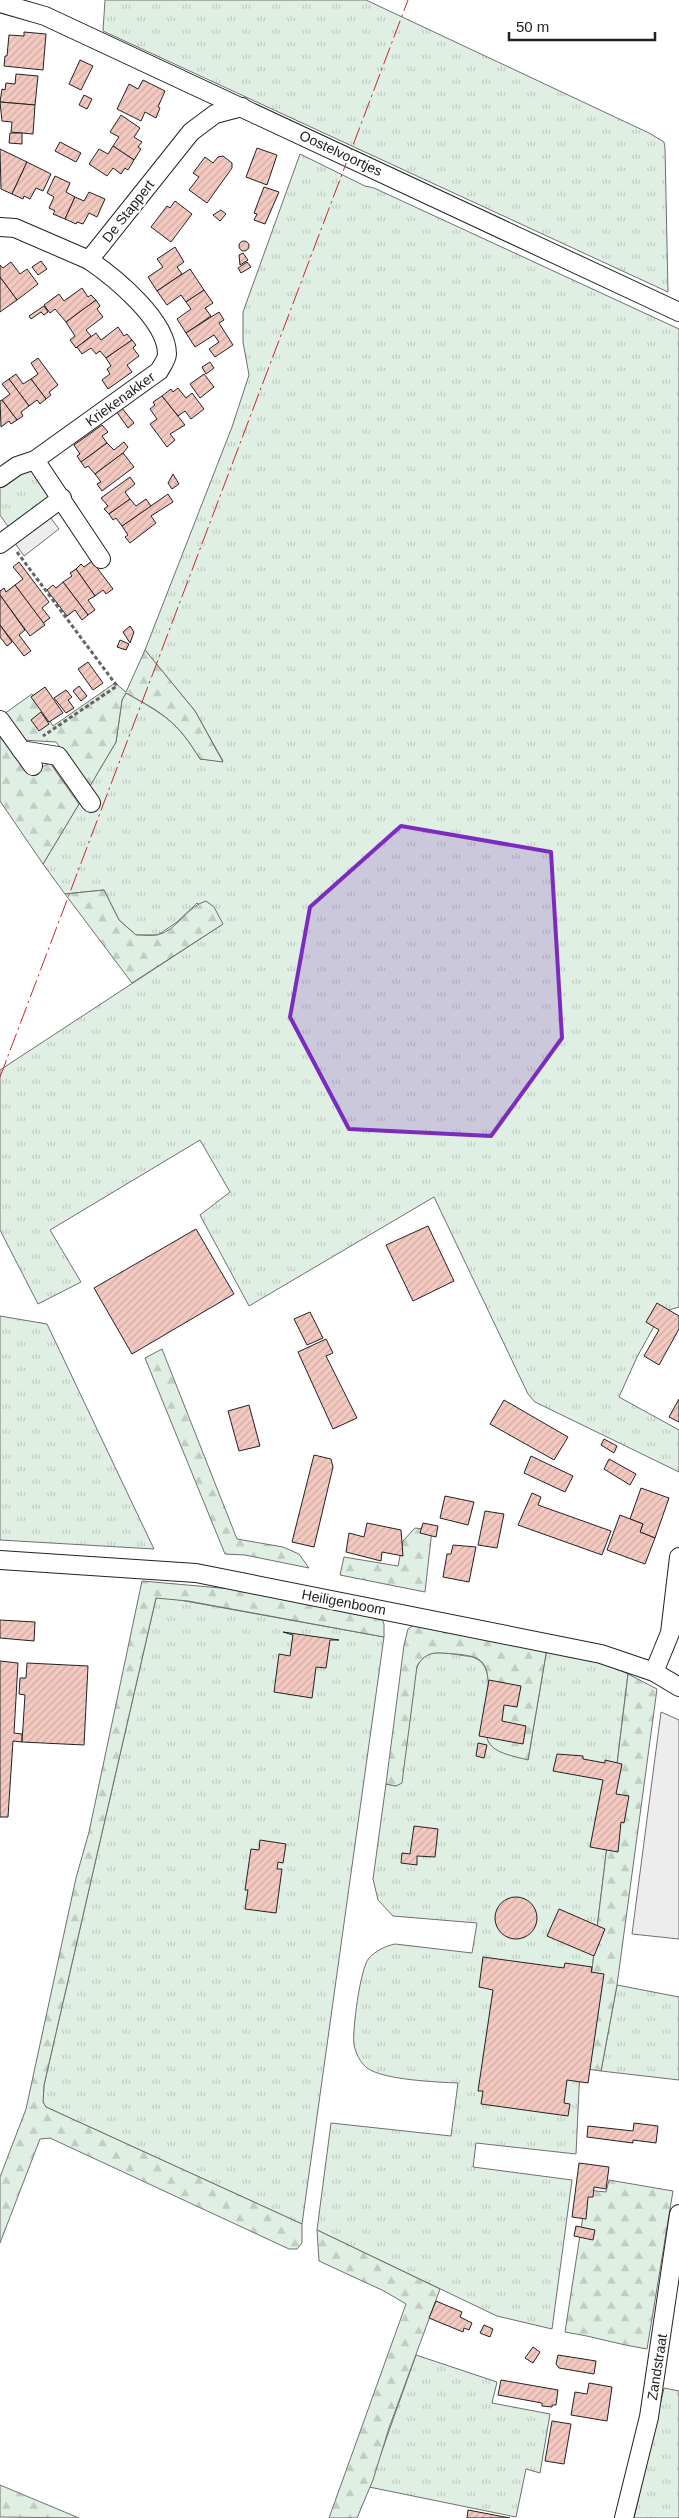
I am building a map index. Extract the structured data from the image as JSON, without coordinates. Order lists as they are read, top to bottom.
{
  "streets": {
    "street": [
      "Oostelvoortjes",
      "De Stappert",
      "Kriekenakker",
      "Heiligenboom",
      "Zandstraat"
    ]
  },
  "crossings": [
    ["Oostelvoortjes", "De Stappert"],
    ["De Stappert", "Kriekenakker"]
  ],
  "scale_bar": "50 m"
}
